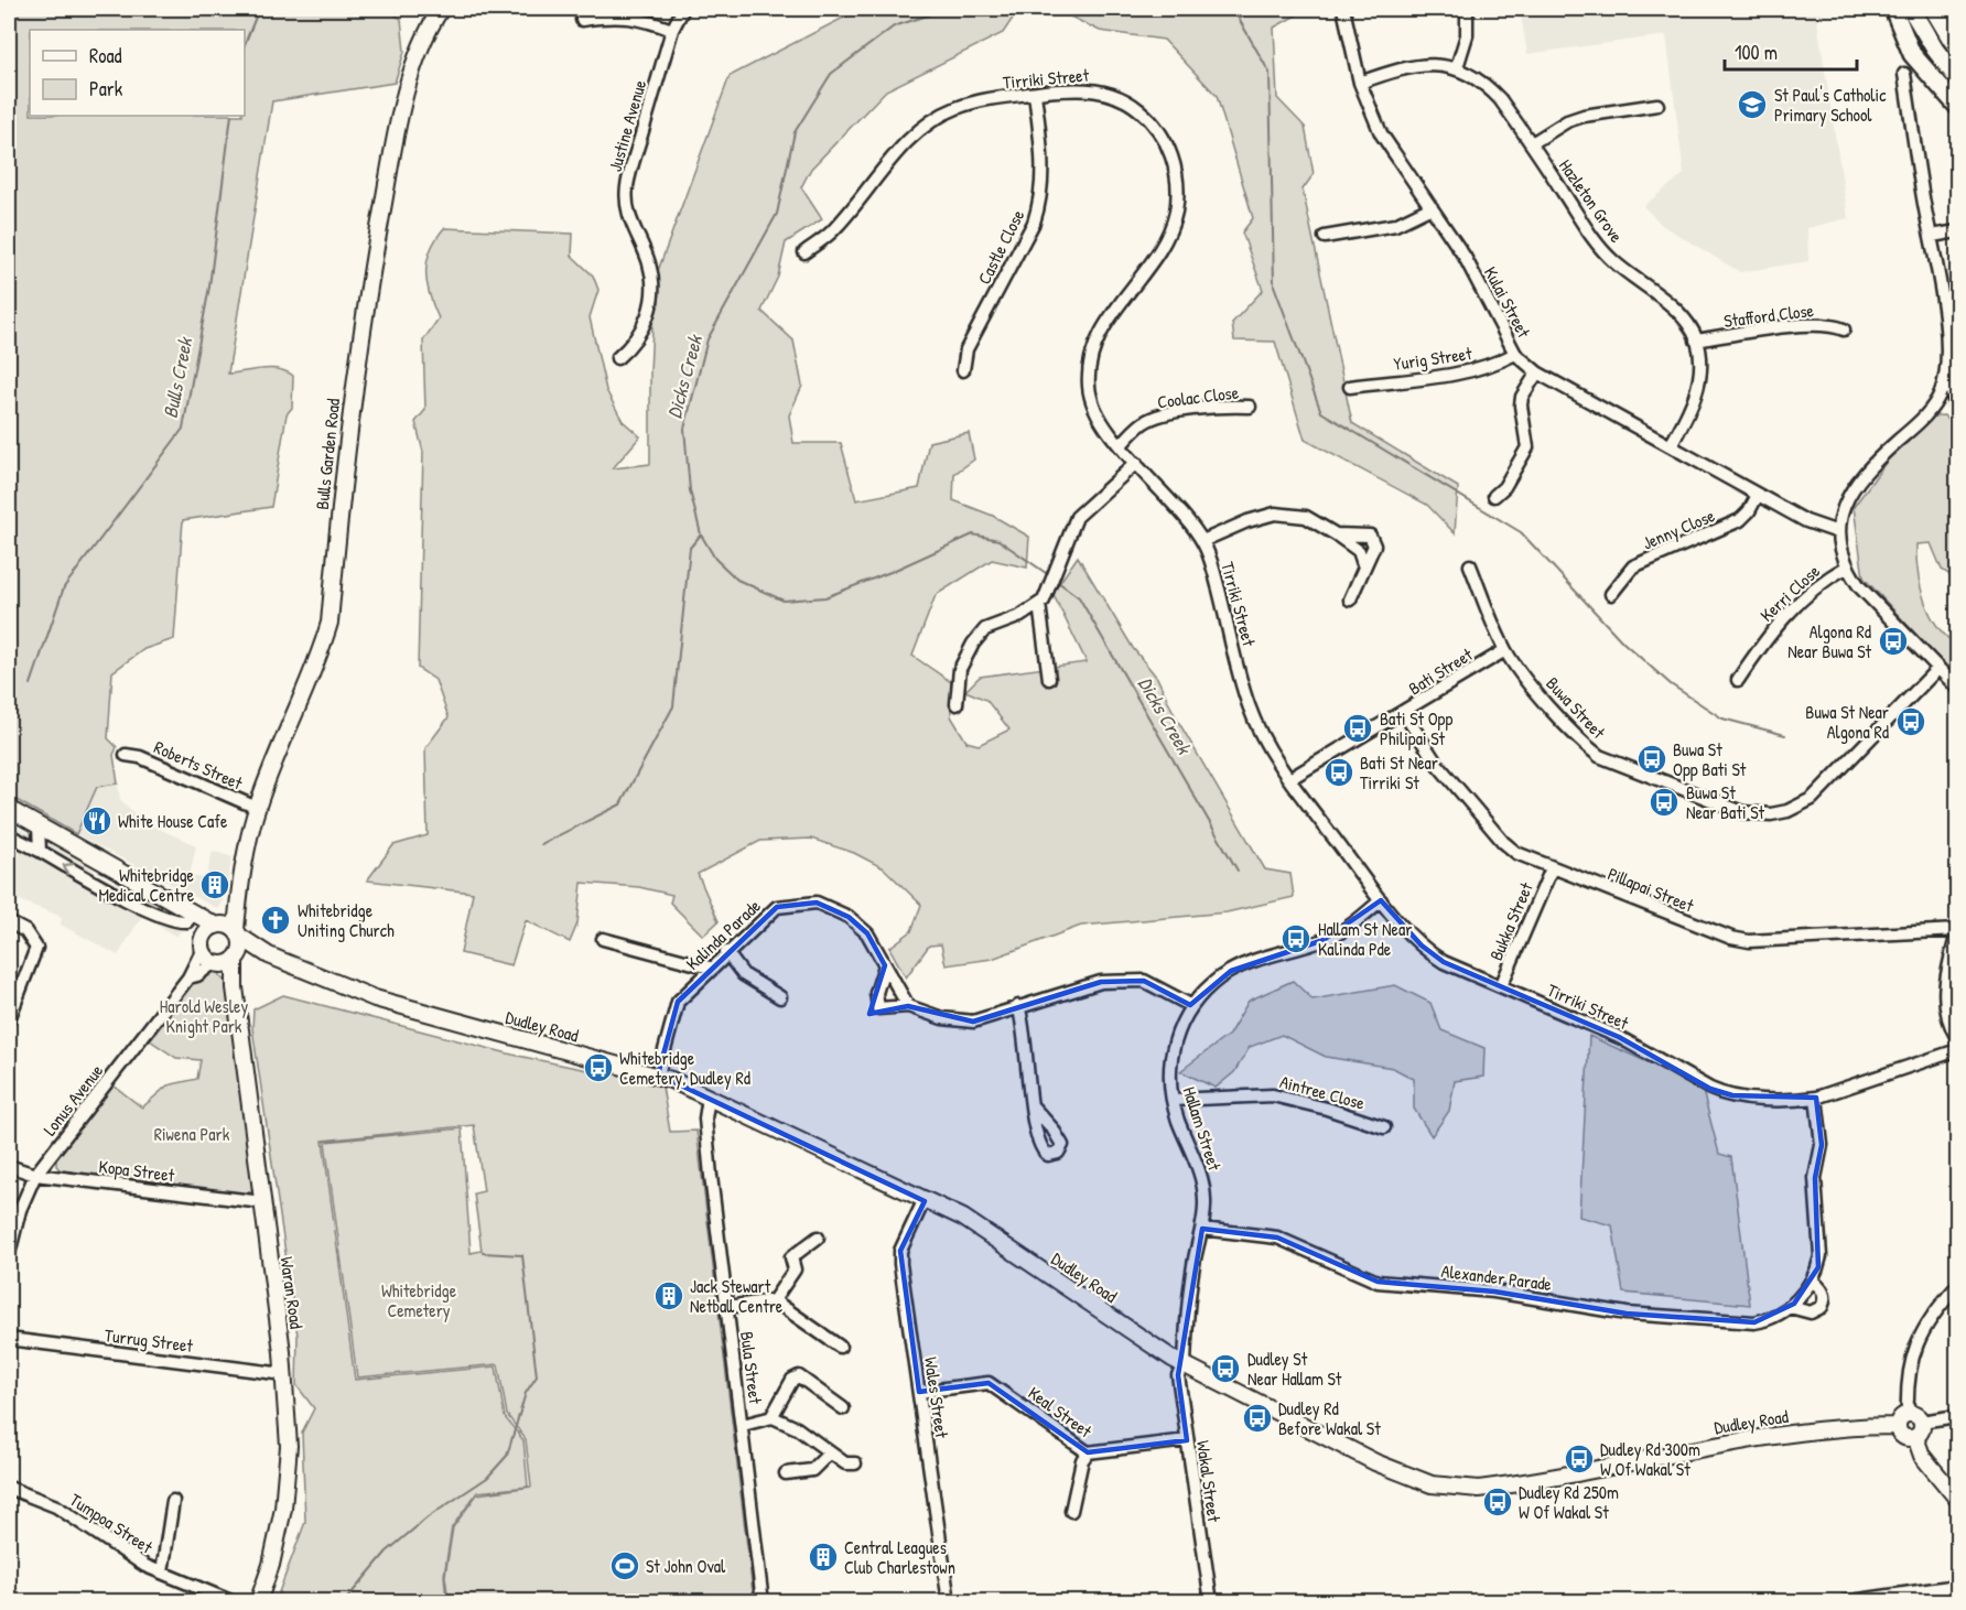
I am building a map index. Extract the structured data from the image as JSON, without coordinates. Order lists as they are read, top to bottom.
{
  "streets": {
    "main road": ["Bulls Garden Road", "Dudley Road", "Waran Road"],
    "street": [
      "Tirriki Street",
      "Justine Avenue",
      "Hazleton Grove",
      "Castle Close",
      "Kulai Street",
      "Stafford Close",
      "Yurig Street",
      "Coolac Close",
      "Jenny Close",
      "Kerri Close",
      "Bati Street",
      "Buwa Street",
      "Roberts Street",
      "Pillapai Street",
      "Bukka Street",
      "Kalinda Parade",
      "Aintree Close",
      "Lonus Avenue",
      "Hallam Street",
      "Kopa Street",
      "Alexander Parade",
      "Turrug Street",
      "Bula Street",
      "Wales Street",
      "Keal Street",
      "Wakal Street",
      "Tumpoa Street"
    ]
  },
  "crossings": [
    ["Tirriki Street", "Castle Close"],
    ["Tirriki Street", "Coolac Close"],
    ["Tirriki Street", "Bati Street"],
    ["Tirriki Street", "Bukka Street"],
    ["Tirriki Street", "Hallam Street"],
    ["Tirriki Street", "Alexander Parade"],
    ["Hazleton Grove", "Kulai Street"],
    ["Hazleton Grove", "Stafford Close"],
    ["Kulai Street", "Yurig Street"],
    ["Kulai Street", "Jenny Close"],
    ["Bulls Garden Road", "Roberts Street"],
    ["Bulls Garden Road", "Dudley Road"],
    ["Bulls Garden Road", "Lonus Avenue"],
    ["Bulls Garden Road", "Waran Road"],
    ["Bati Street", "Buwa Street"],
    ["Bati Street", "Pillapai Street"],
    ["Pillapai Street", "Bukka Street"],
    ["Kalinda Parade", "Dudley Road"],
    ["Dudley Road", "Lonus Avenue"],
    ["Dudley Road", "Hallam Street"],
    ["Dudley Road", "Waran Road"],
    ["Dudley Road", "Bula Street"],
    ["Dudley Road", "Wales Street"],
    ["Dudley Road", "Wakal Street"],
    ["Aintree Close", "Hallam Street"],
    ["Lonus Avenue", "Kopa Street"],
    ["Lonus Avenue", "Waran Road"],
    ["Hallam Street", "Alexander Parade"],
    ["Hallam Street", "Wakal Street"],
    ["Kopa Street", "Waran Road"],
    ["Waran Road", "Turrug Street"],
    ["Wales Street", "Keal Street"],
    ["Keal Street", "Wakal Street"]
  ],
  "water": ["Dicks Creek", "Bulls Creek"],
  "parks": ["Harold Wesley Knight Park", "Riwena Park", "Whitebridge Cemetery"],
  "places": {
    "school or university": ["St Paul's Catholic Primary School"],
    "bus stop": [
      "Algona Rd Near Buwa St",
      "Buwa St Near Algona Rd",
      "Bati St Opp Philipai St",
      "Buwa St Opp Bati St",
      "Bati St Near Tirriki St",
      "Buwa St Near Bati St",
      "Hallam St Near Kalinda Pde",
      "Whitebridge Cemetery, Dudley Rd",
      "Dudley St Near Hallam St",
      "Dudley Rd Before Wakal St",
      "Dudley Rd 300m W Of Wakal St",
      "Dudley Rd 250m W Of Wakal St"
    ],
    "restaurant": ["White House Cafe"],
    "building": ["Whitebridge Medical Centre", "Jack Stewart Netball Centre", "Central Leagues Club Charlestown"],
    "church": ["Whitebridge Uniting Church"],
    "sports": ["St John Oval"]
  },
  "legend": ["Road", "Park"],
  "scale_bar": "100 m"
}
